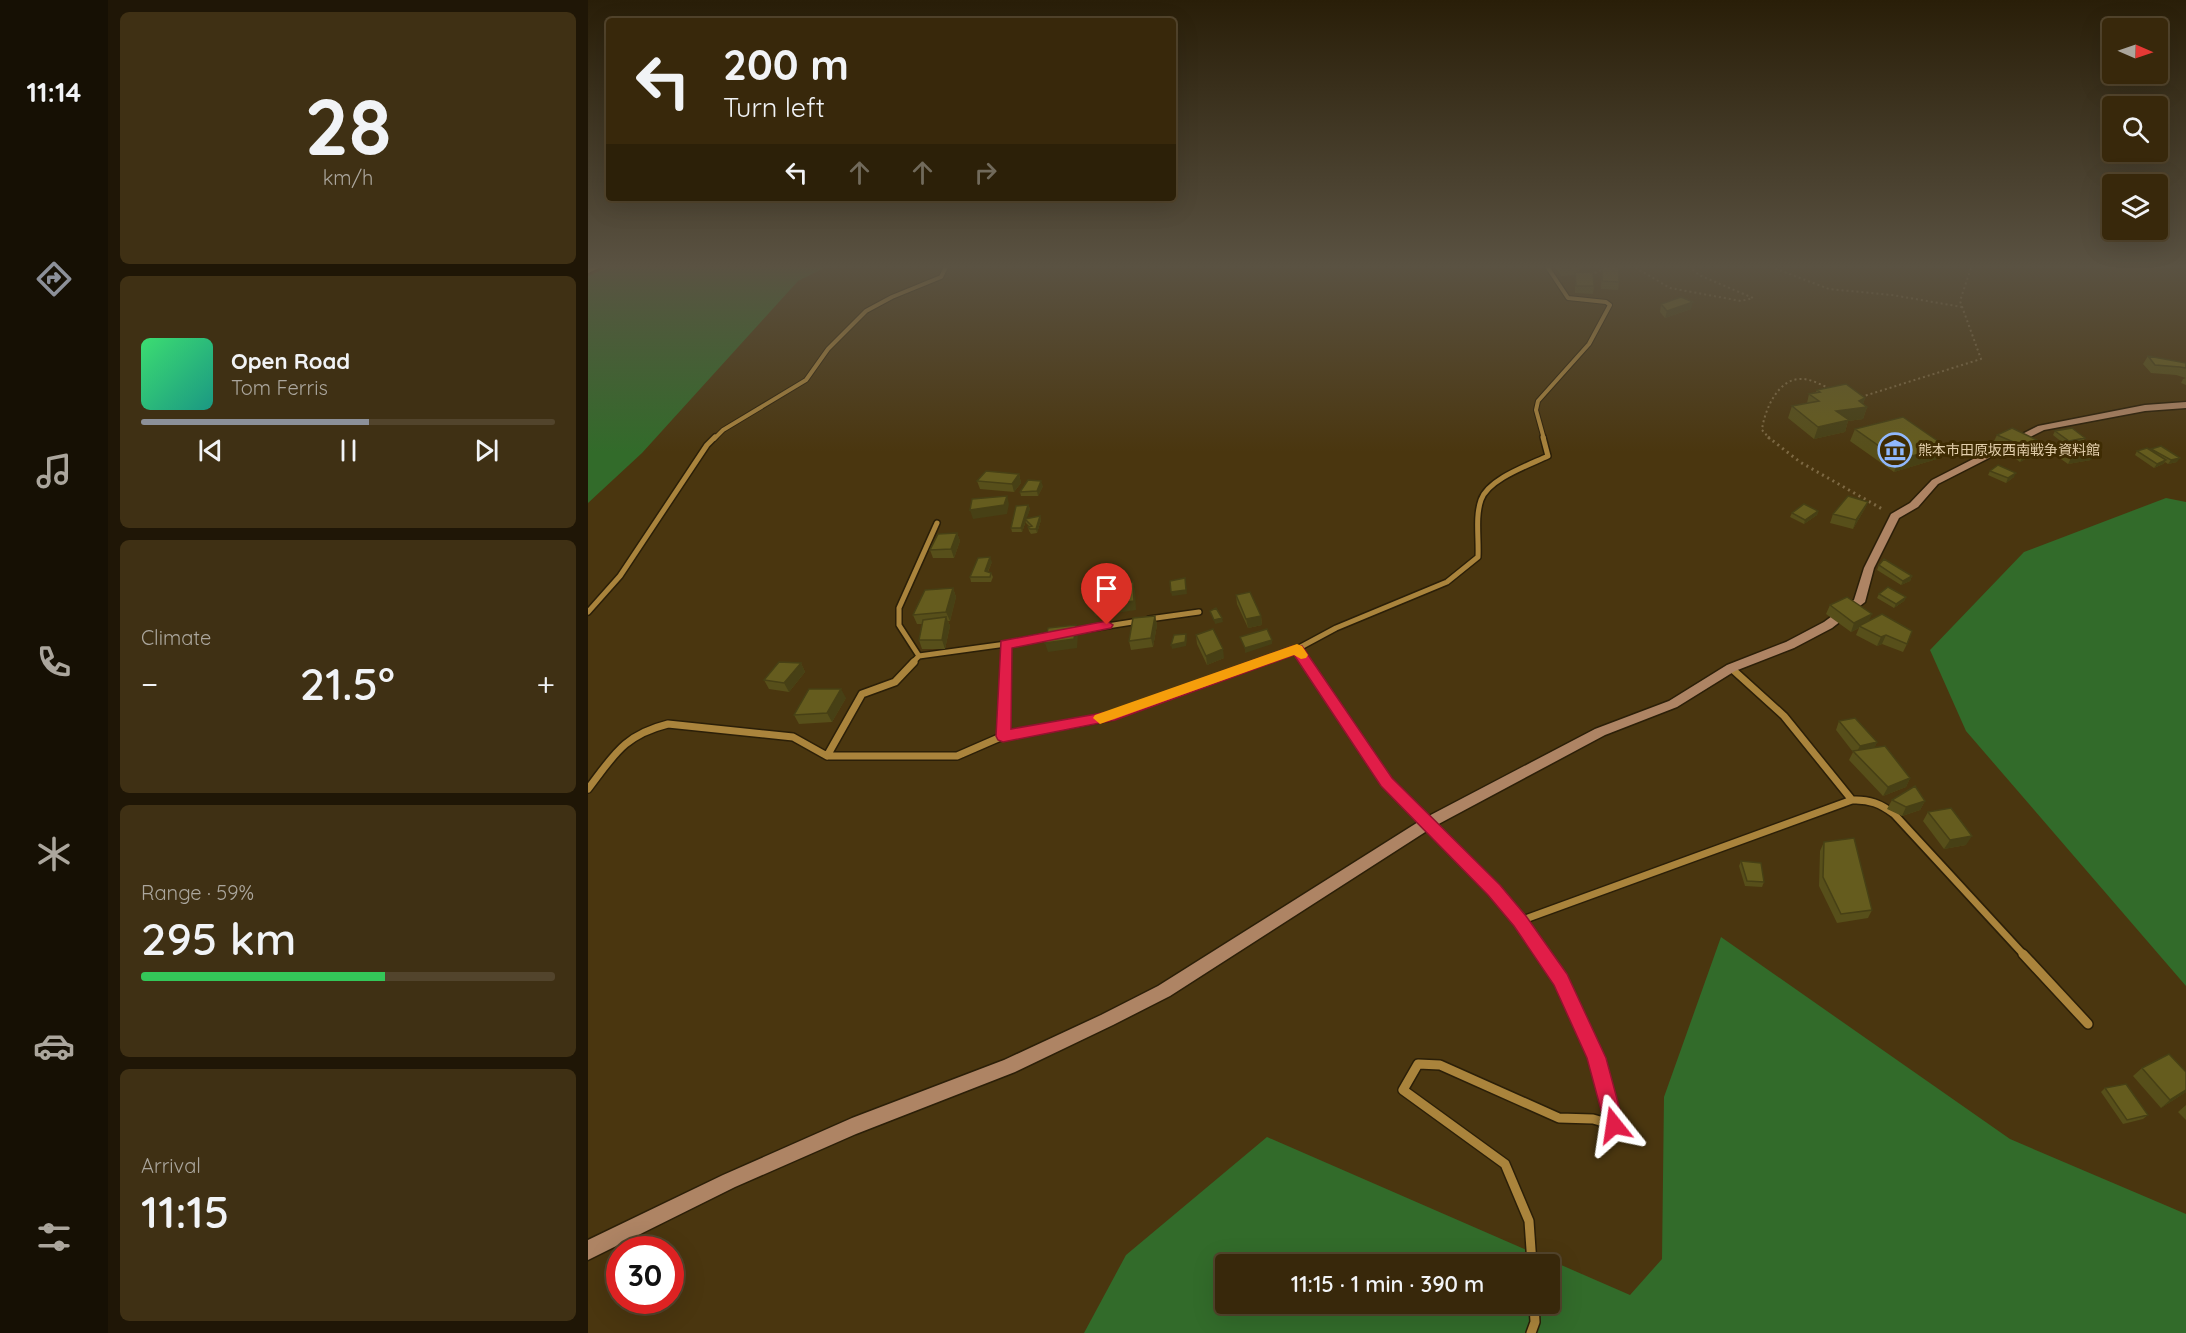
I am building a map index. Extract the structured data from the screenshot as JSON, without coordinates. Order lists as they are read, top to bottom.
{
  "places": {
    "museum": ["熊本市田原坂西南戦争資料館"]
  },
  "north": "right",
  "page": {
    "tabs": "11:14",
    "tile": [
      ["28", "km/h"],
      "Climate",
      ["Range · 59%", "295 km"],
      ["Arrival", "11:15"]
    ],
    "turn": ["200 m", "Turn left"],
    "song": ["Open Road", "Tom Ferris"],
    "heat": ["−", "21.5°", "+"],
    "limit": "30",
    "trip": "11:15 · 1 min · 390 m"
  }
}
